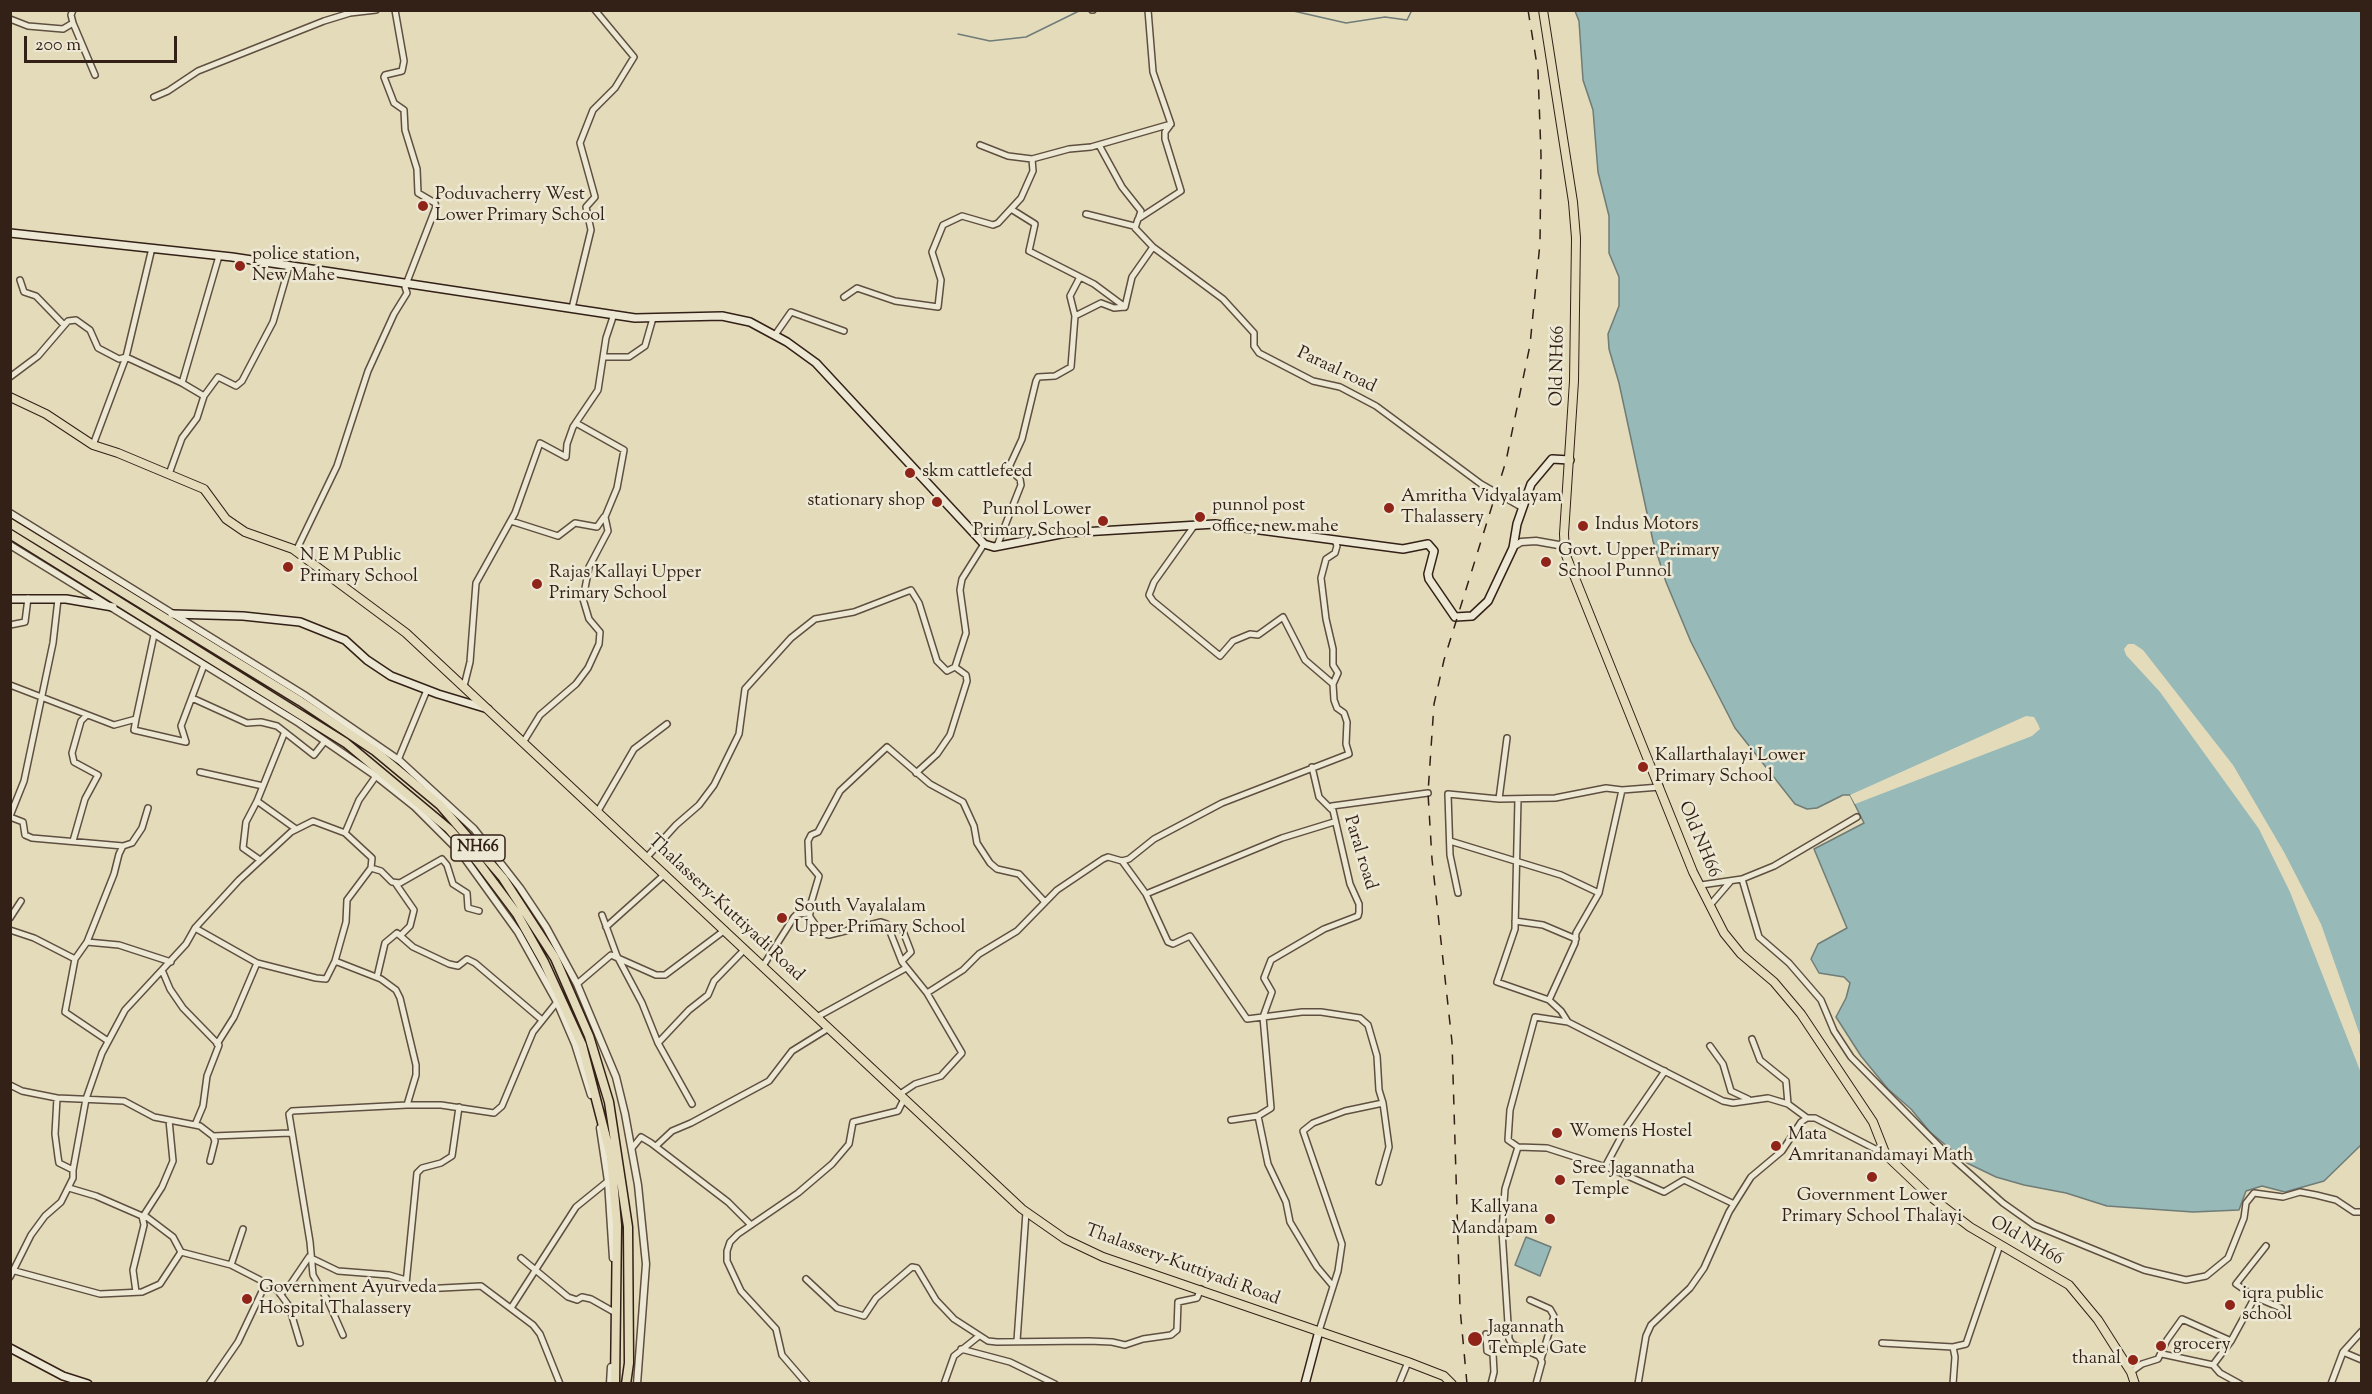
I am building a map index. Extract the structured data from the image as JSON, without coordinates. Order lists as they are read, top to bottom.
{
  "streets": {
    "highway": ["NH66"],
    "main road": ["Old NH66", "Thalassery-Kuttiyadi Road"],
    "street": ["Paraal road", "Paral road"]
  },
  "places": [
    "Poduvacherry West Lower Primary School",
    "police station, New Mahe",
    "skm cattlefeed",
    "stationary shop",
    "Amritha Vidyalayam Thalassery",
    "punnol post office, new mahe",
    "Punnol Lower Primary School",
    "Indus Motors",
    "Govt. Upper Primary School Punnol",
    "N E M Public Primary School",
    "Rajas Kallayi Upper Primary School",
    "Kallarthalayi Lower Primary School",
    "South Vayalalam Upper Primary School",
    "Womens Hostel",
    "Mata Amritanandamayi Math",
    "Government Lower Primary School Thalayi",
    "Sree Jagannatha Temple",
    "Kallyana Mandapam",
    "Government Ayurveda Hospital Thalassery",
    "iqra public school",
    "Jagannath Temple Gate",
    "grocery",
    "thanal"
  ],
  "scale_bar": "200 m"
}
